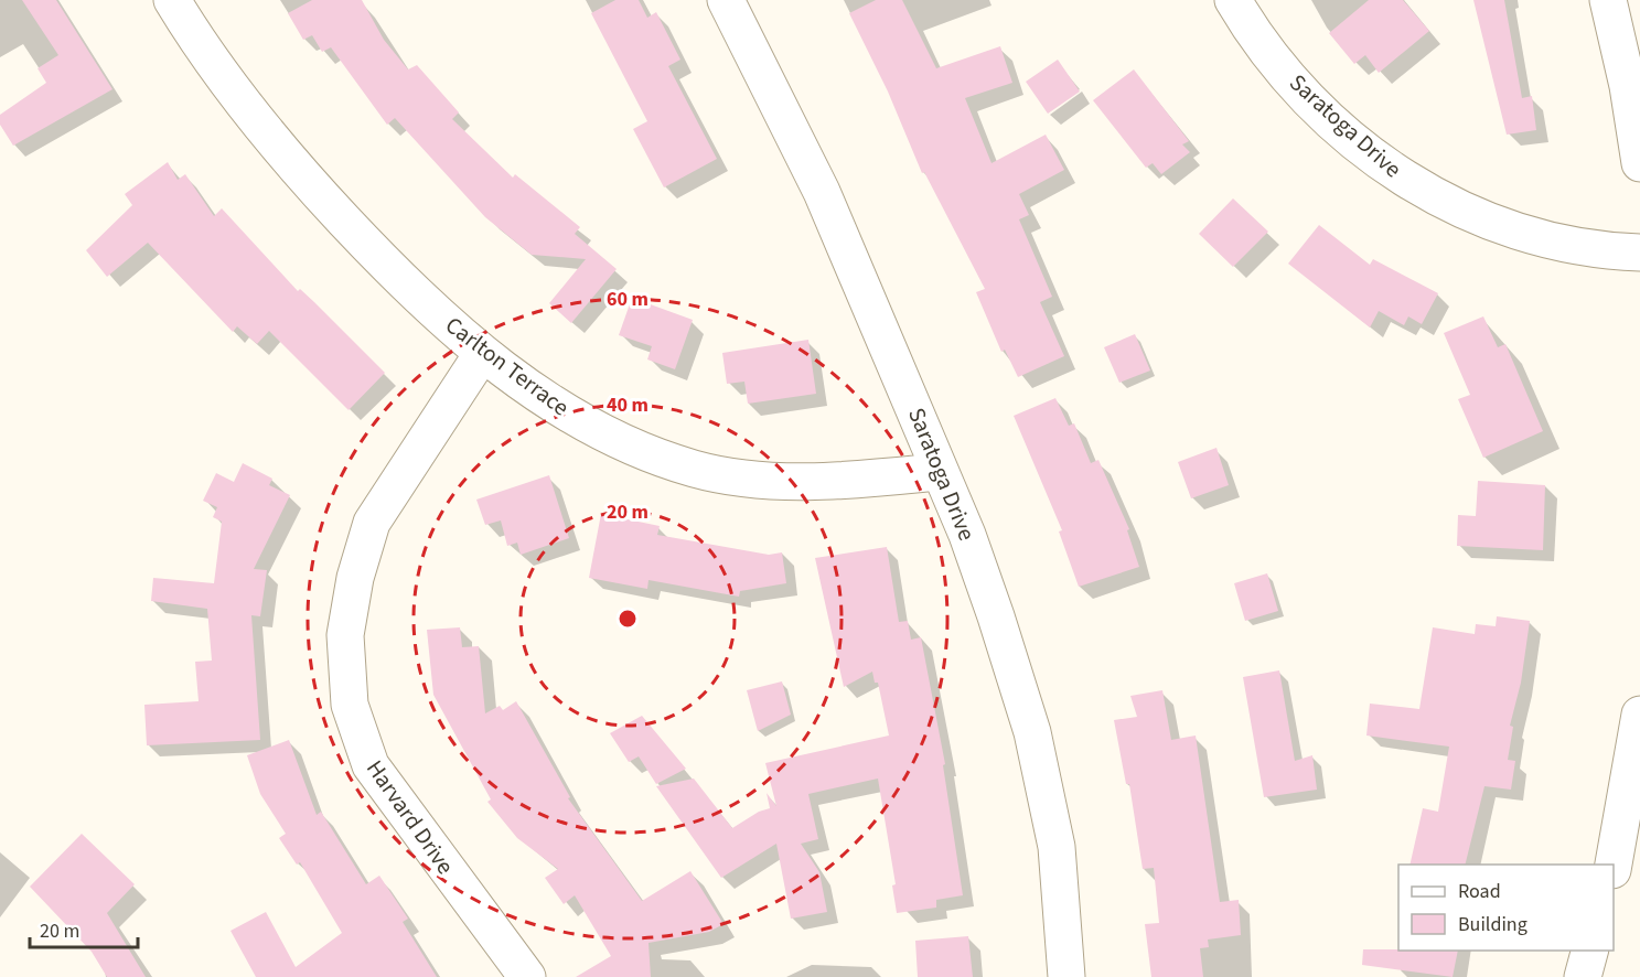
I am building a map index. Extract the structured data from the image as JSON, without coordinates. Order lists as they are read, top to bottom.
{
  "streets": {
    "street": ["Saratoga Drive", "Carlton Terrace", "Harvard Drive"]
  },
  "crossings": [
    ["Saratoga Drive", "Carlton Terrace"],
    ["Carlton Terrace", "Harvard Drive"]
  ],
  "legend": ["Road", "Building"],
  "scale_bar": "20 m",
  "rings": ["60 m", "40 m", "20 m"]
}
